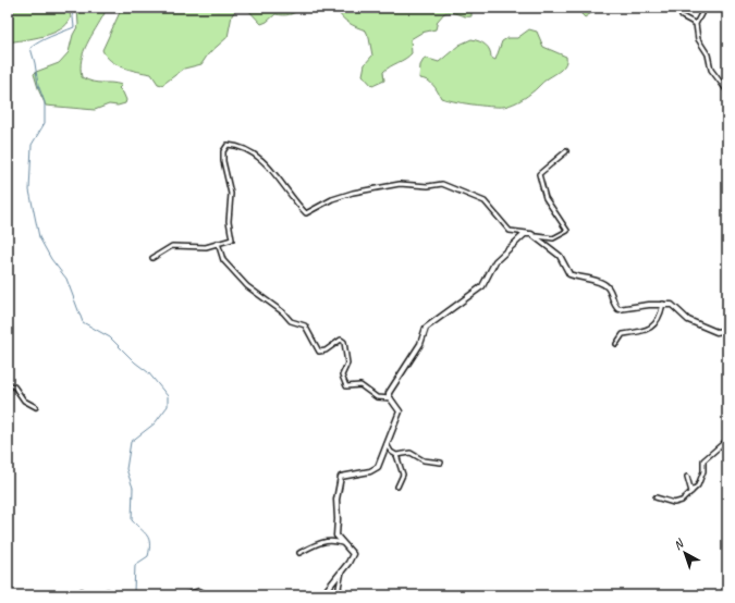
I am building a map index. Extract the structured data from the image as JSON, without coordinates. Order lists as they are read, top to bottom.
{
  "north": "top left"
}
